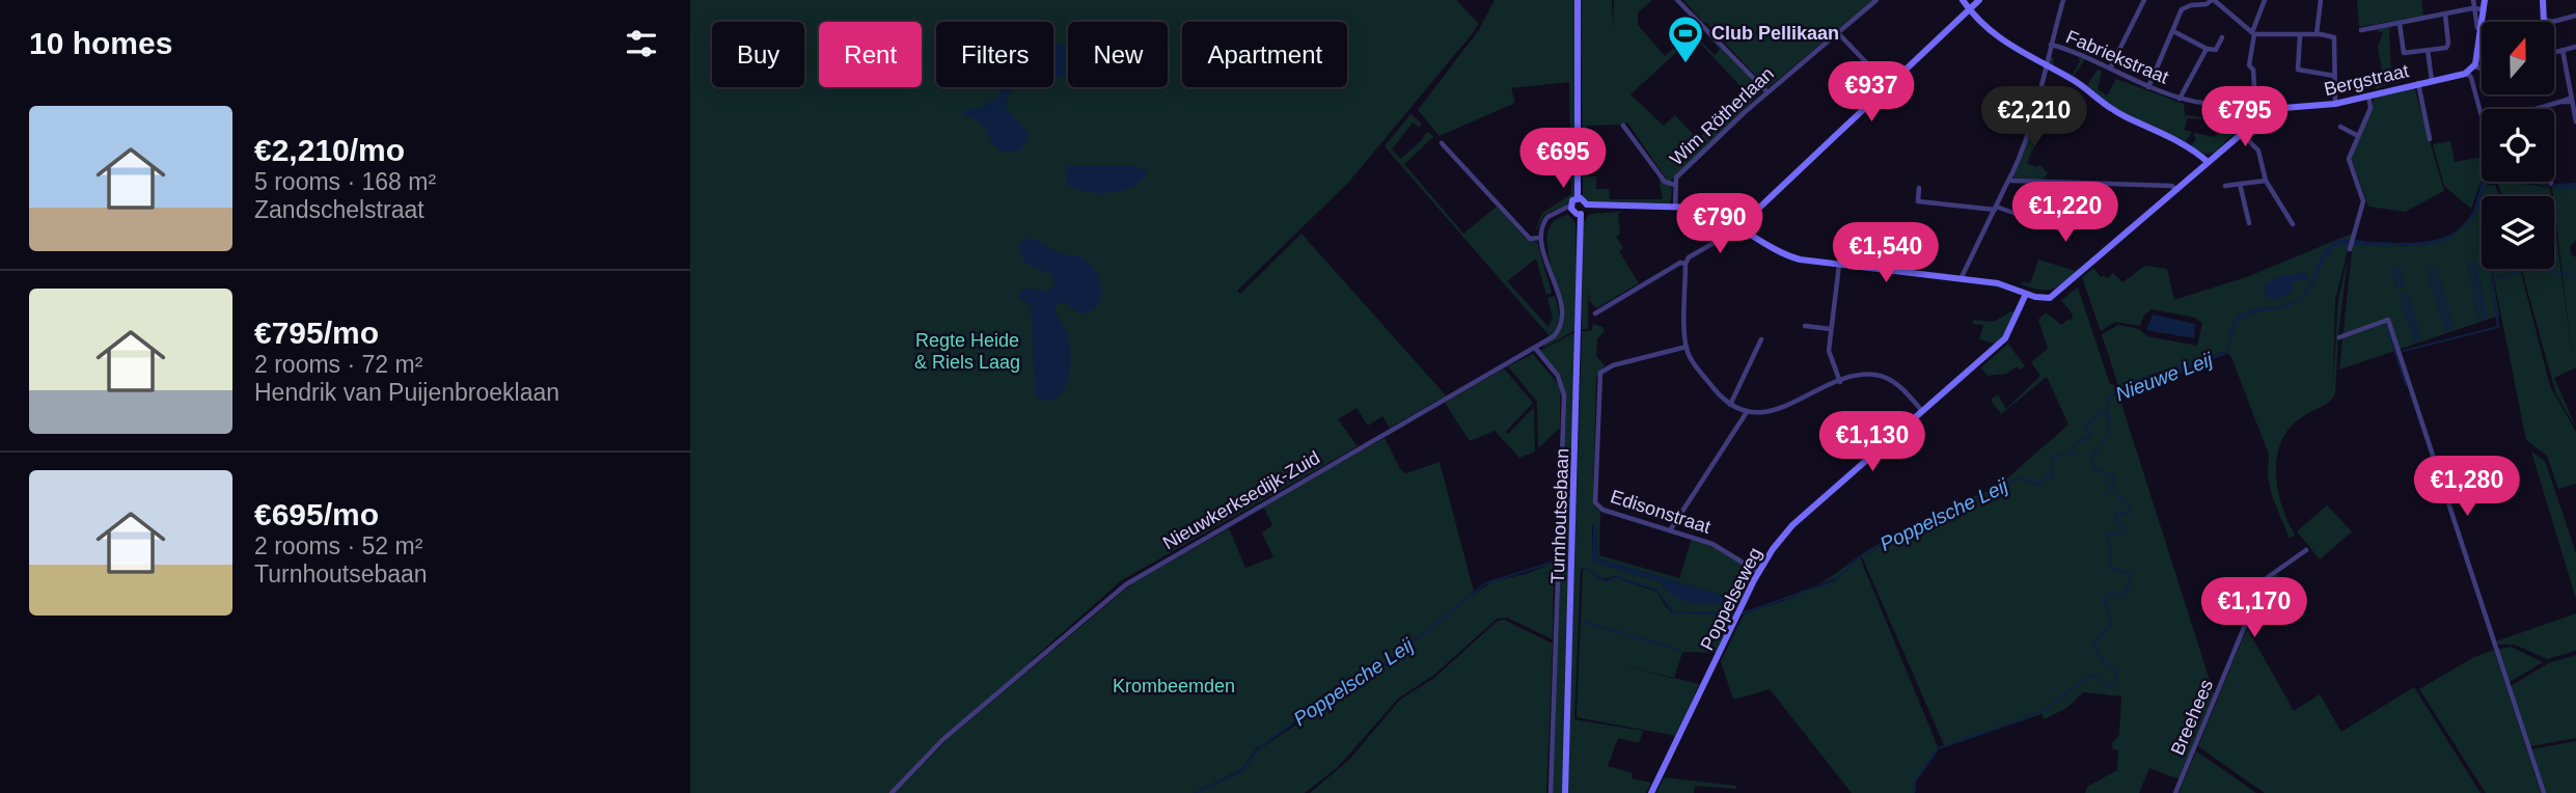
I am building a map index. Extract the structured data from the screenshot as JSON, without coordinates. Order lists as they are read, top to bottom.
{
  "streets": {
    "street": [
      "Fabriekstraat",
      "Bergstraat",
      "Wim Rötherlaan",
      "Nieuwkerksedijk-Zuid",
      "Edisonstraat",
      "Turnhoutsebaan",
      "Poppelseweg",
      "Breehees"
    ]
  },
  "crossings": [
    ["Bergstraat", "Poppelseweg"],
    ["Edisonstraat", "Poppelseweg"]
  ],
  "water": ["Nieuwe Leij", "Poppelsche Leij"],
  "parks": ["Regte Heide & Riels Laag", "Krombeemden"],
  "places": {
    "sports": ["Club Pellikaan"]
  },
  "north": "top",
  "page": {
    "heading": "10 homes",
    "chip": [
      "Buy",
      "Rent",
      "Filters",
      "New",
      "Apartment"
    ],
    "price": [
      "€937",
      "€2,210",
      "€795",
      "€695",
      "€1,220",
      "€790",
      "€1,540",
      "€1,130",
      "€1,280",
      "€1,170"
    ],
    "list": [
      {
        "name": "€2,210/mo",
        "note": "5 rooms · 168 m² · Zandschelstraat"
      },
      {
        "name": "€795/mo",
        "note": "2 rooms · 72 m² · Hendrik van Puijenbroeklaan"
      },
      {
        "name": "€695/mo",
        "note": "2 rooms · 52 m² · Turnhoutsebaan"
      }
    ]
  }
}
